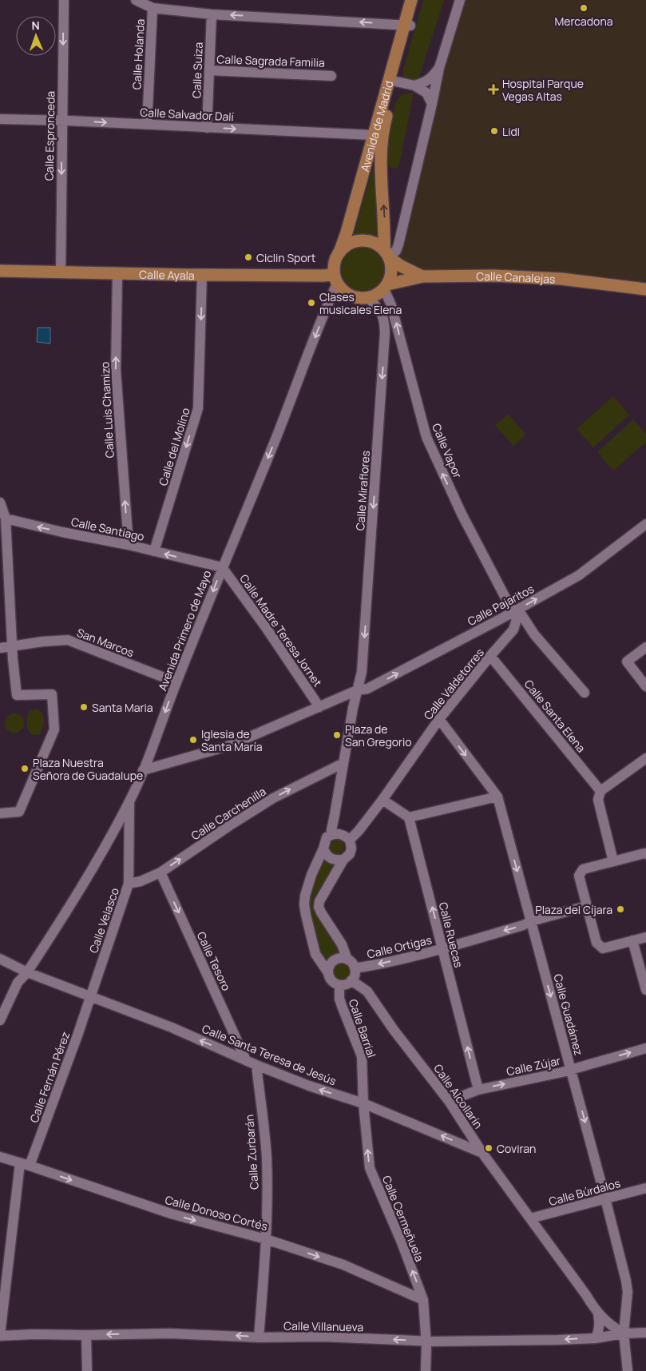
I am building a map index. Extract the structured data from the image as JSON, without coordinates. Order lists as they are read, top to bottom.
{
  "streets": {
    "main road": ["Avenida de Madrid", "Calle Ayala", "Calle Canalejas"],
    "street": [
      "Calle Holanda",
      "Calle Sagrada Familia",
      "Calle Suiza",
      "Calle Salvador Dalí",
      "Calle Espronceda",
      "Calle Luis Chamizo",
      "Calle del Molino",
      "Calle Vapor",
      "Calle Miraflores",
      "Calle Santiago",
      "Calle Pajaritos",
      "Avenida Primero de Mayo",
      "Calle Madre Teresa Jornet",
      "San Marcos",
      "Calle Valdetorres",
      "Calle Santa Elena",
      "Calle Carchenilla",
      "Calle Velasco",
      "Calle Ruecas",
      "Calle Ortigas",
      "Calle Tesoro",
      "Calle Guadámez",
      "Calle Barrial",
      "Calle Santa Teresa de Jesús",
      "Calle Zújar",
      "Calle Fernán Pérez",
      "Calle Alcollarín",
      "Calle Zurbarán",
      "Calle Búrdalos",
      "Calle Donoso Cortés",
      "Calle Cermeñuela",
      "Calle Villanueva"
    ]
  },
  "crossings": [
    ["Calle Holanda", "Calle Salvador Dalí"],
    ["Calle Sagrada Familia", "Calle Suiza"],
    ["Calle Suiza", "Calle Salvador Dalí"],
    ["Calle Salvador Dalí", "Avenida de Madrid"],
    ["Calle Salvador Dalí", "Calle Espronceda"],
    ["Avenida de Madrid", "Calle Ayala"],
    ["Avenida de Madrid", "Calle Canalejas"],
    ["Avenida de Madrid", "Calle Vapor"],
    ["Avenida de Madrid", "Calle Miraflores"],
    ["Avenida de Madrid", "Avenida Primero de Mayo"],
    ["Calle Espronceda", "Calle Ayala"],
    ["Calle Ayala", "Calle Canalejas"],
    ["Calle Ayala", "Calle Luis Chamizo"],
    ["Calle Ayala", "Calle del Molino"],
    ["Calle Ayala", "Calle Vapor"],
    ["Calle Ayala", "Calle Miraflores"],
    ["Calle Ayala", "Avenida Primero de Mayo"],
    ["Calle Canalejas", "Calle Vapor"],
    ["Calle Canalejas", "Calle Miraflores"],
    ["Calle Canalejas", "Avenida Primero de Mayo"],
    ["Calle Luis Chamizo", "Calle Santiago"],
    ["Calle del Molino", "Calle Santiago"],
    ["Calle Vapor", "Calle Miraflores"],
    ["Calle Vapor", "Calle Pajaritos"],
    ["Calle Vapor", "Avenida Primero de Mayo"],
    ["Calle Vapor", "Calle Valdetorres"],
    ["Calle Miraflores", "Calle Pajaritos"],
    ["Calle Miraflores", "Avenida Primero de Mayo"],
    ["Calle Santiago", "Avenida Primero de Mayo"],
    ["Calle Santiago", "Calle Madre Teresa Jornet"],
    ["Calle Pajaritos", "Calle Valdetorres"],
    ["Avenida Primero de Mayo", "Calle Madre Teresa Jornet"],
    ["Avenida Primero de Mayo", "San Marcos"],
    ["Avenida Primero de Mayo", "Calle Velasco"],
    ["Avenida Primero de Mayo", "Calle Santa Teresa de Jesús"],
    ["Calle Valdetorres", "Calle Santa Elena"],
    ["Calle Valdetorres", "Calle Ortigas"],
    ["Calle Valdetorres", "Calle Guadámez"],
    ["Calle Valdetorres", "Calle Barrial"],
    ["Calle Valdetorres", "Calle Alcollarín"],
    ["Calle Carchenilla", "Calle Velasco"],
    ["Calle Carchenilla", "Calle Tesoro"],
    ["Calle Velasco", "Calle Santa Teresa de Jesús"],
    ["Calle Velasco", "Calle Fernán Pérez"],
    ["Calle Ruecas", "Calle Ortigas"],
    ["Calle Ruecas", "Calle Zújar"],
    ["Calle Ortigas", "Calle Guadámez"],
    ["Calle Ortigas", "Calle Barrial"],
    ["Calle Ortigas", "Calle Alcollarín"],
    ["Calle Tesoro", "Calle Santa Teresa de Jesús"],
    ["Calle Guadámez", "Calle Zújar"],
    ["Calle Guadámez", "Calle Alcollarín"],
    ["Calle Guadámez", "Calle Búrdalos"],
    ["Calle Guadámez", "Calle Villanueva"],
    ["Calle Barrial", "Calle Santa Teresa de Jesús"],
    ["Calle Barrial", "Calle Alcollarín"],
    ["Calle Barrial", "Calle Cermeñuela"],
    ["Calle Santa Teresa de Jesús", "Calle Fernán Pérez"],
    ["Calle Santa Teresa de Jesús", "Calle Alcollarín"],
    ["Calle Santa Teresa de Jesús", "Calle Zurbarán"],
    ["Calle Santa Teresa de Jesús", "Calle Cermeñuela"],
    ["Calle Zújar", "Calle Alcollarín"],
    ["Calle Fernán Pérez", "Calle Donoso Cortés"],
    ["Calle Fernán Pérez", "Calle Villanueva"],
    ["Calle Alcollarín", "Calle Búrdalos"],
    ["Calle Alcollarín", "Calle Villanueva"],
    ["Calle Zurbarán", "Calle Donoso Cortés"],
    ["Calle Zurbarán", "Calle Villanueva"],
    ["Calle Donoso Cortés", "Calle Cermeñuela"],
    ["Calle Cermeñuela", "Calle Villanueva"]
  ],
  "one_way": [
    "Calle Salvador Dalí",
    "Calle Espronceda",
    "Calle Luis Chamizo",
    "Calle del Molino",
    "Calle Vapor",
    "Calle Miraflores",
    "Calle Santiago",
    "Calle Pajaritos",
    "Avenida Primero de Mayo",
    "Calle Ruecas",
    "Calle Ortigas",
    "Calle Tesoro",
    "Calle Guadámez",
    "Calle Santa Teresa de Jesús",
    "Calle Zújar",
    "Calle Donoso Cortés",
    "Calle Cermeñuela",
    "Calle Villanueva"
  ],
  "places": {
    "other": [
      "Mercadona",
      "Lidl",
      "Ciclin Sport",
      "Clases musicales Elena",
      "Santa Maria",
      "Plaza de San Gregorio",
      "Iglesia de Santa María",
      "Plaza Nuestra Señora de Guadalupe",
      "Plaza del Cíjara",
      "Coviran"
    ],
    "health": ["Hospital Parque Vegas Altas"]
  },
  "north": "top"
}
